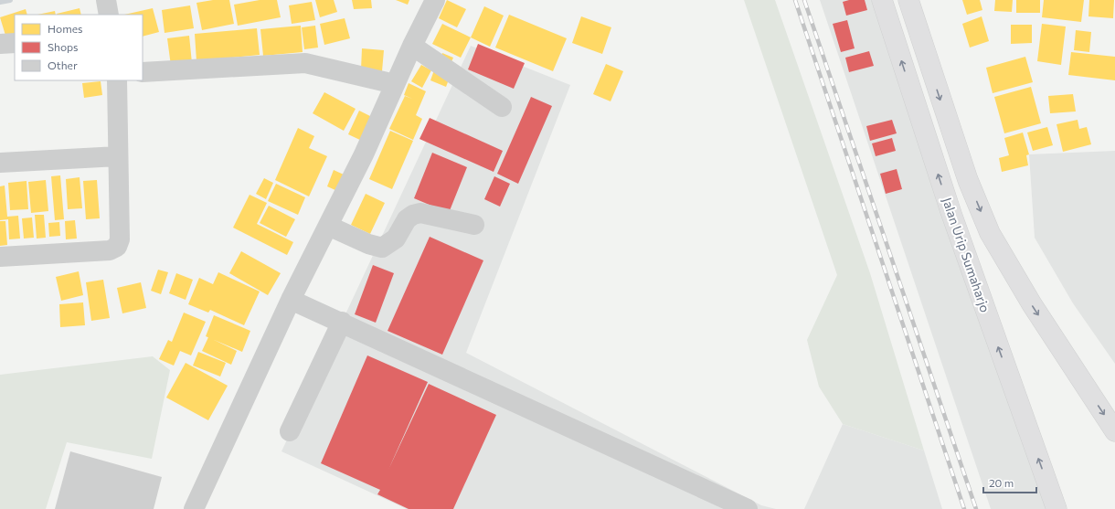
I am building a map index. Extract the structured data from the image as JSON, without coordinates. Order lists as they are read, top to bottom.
{
  "streets": {
    "highway": ["Jalan Urip Sumaharjo"]
  },
  "legend": ["Homes", "Shops", "Other"],
  "scale_bar": "20 m"
}
